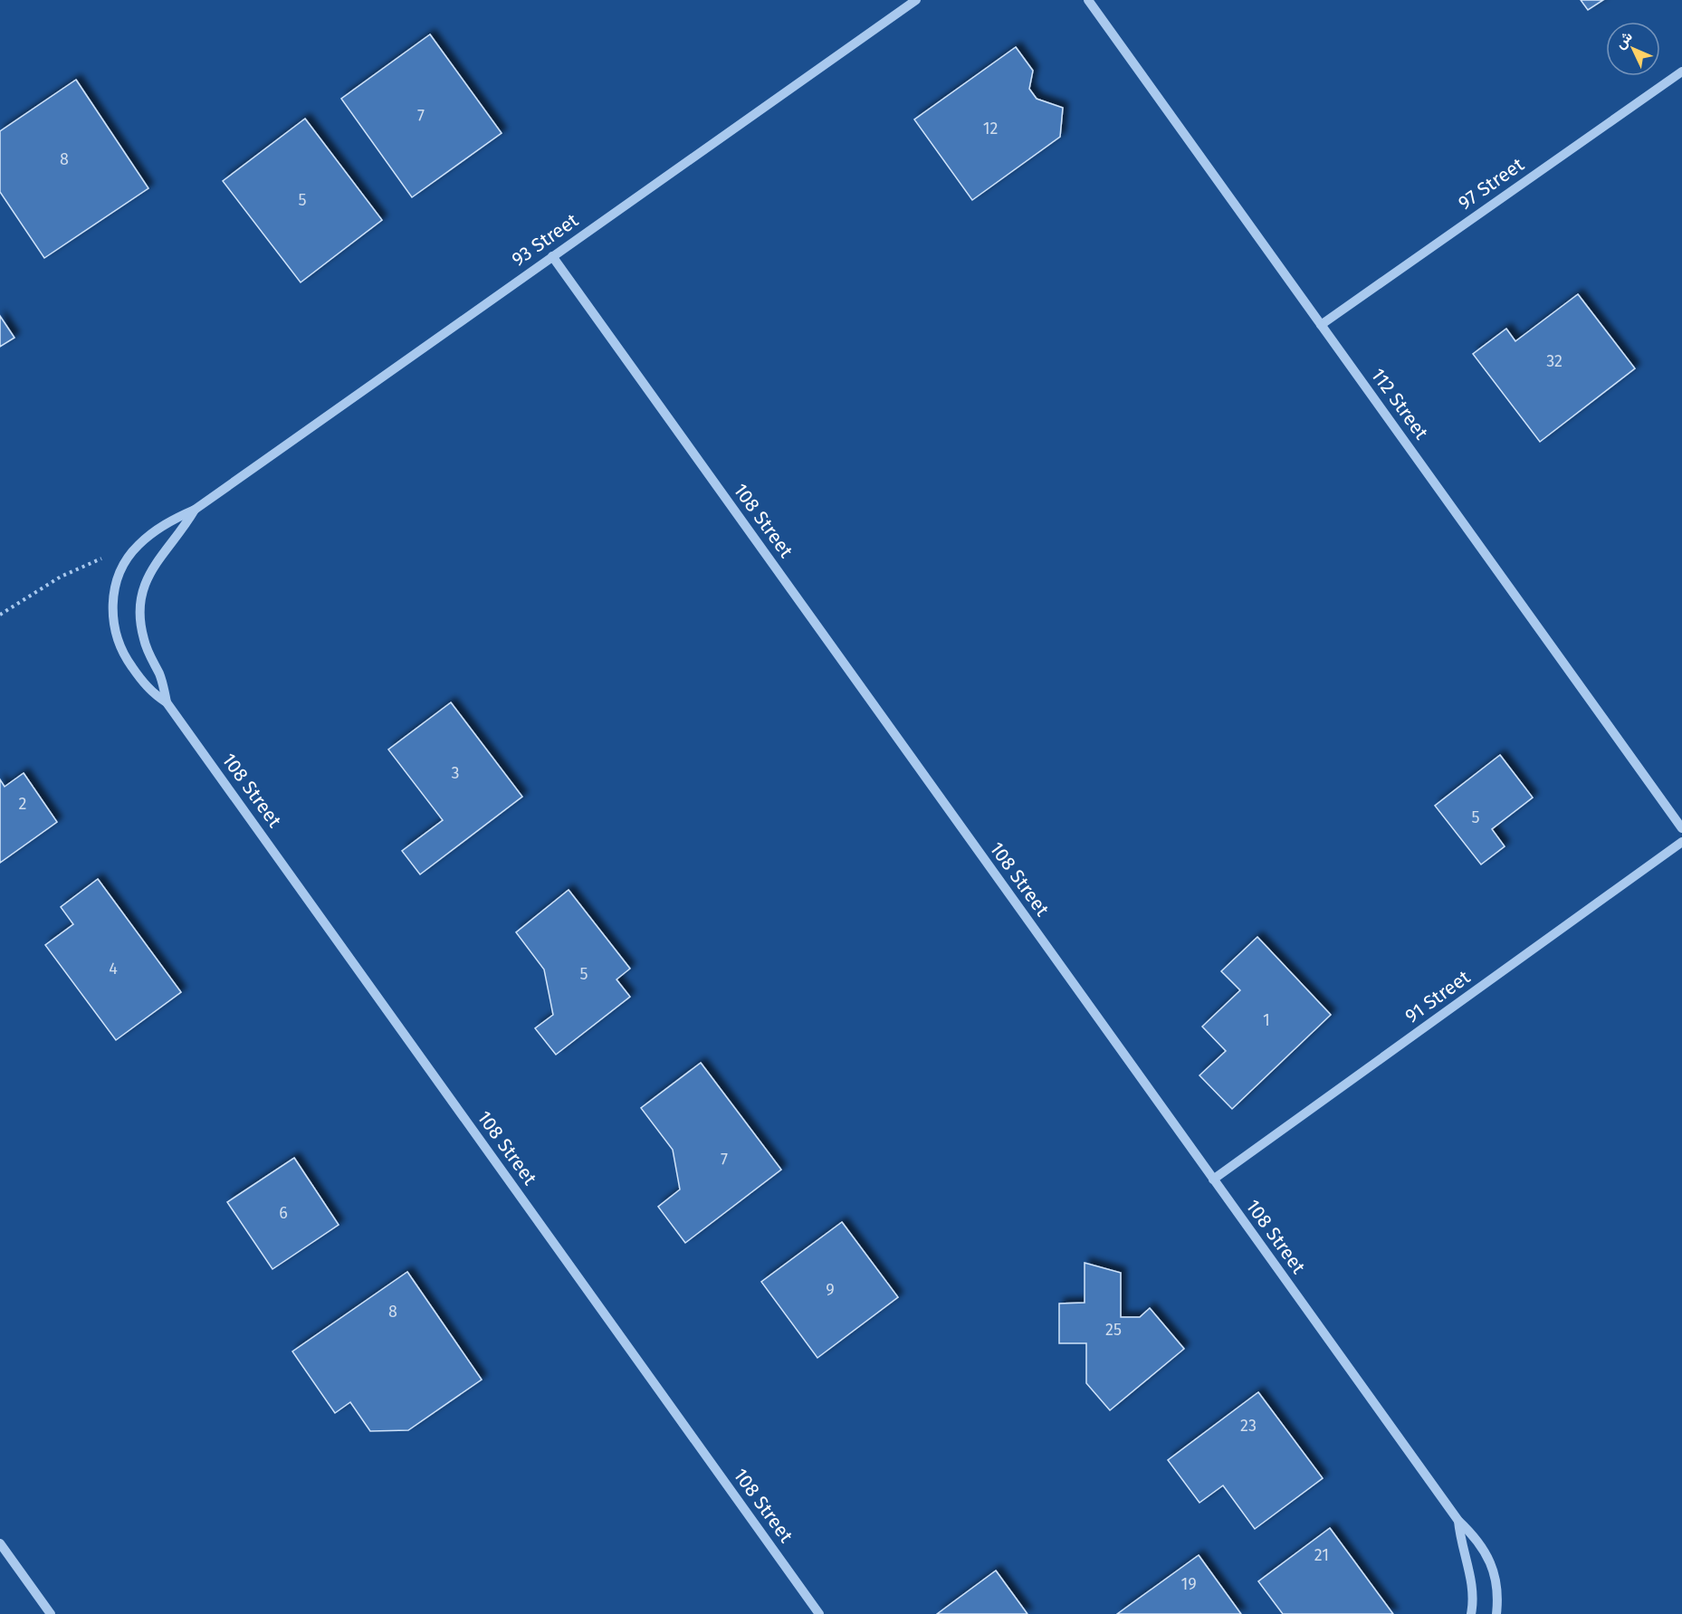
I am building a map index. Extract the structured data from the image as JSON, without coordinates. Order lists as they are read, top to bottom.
{
  "streets": {
    "street": [
      "97 Street",
      "93 Street",
      "112 Street",
      "108 Street",
      "91 Street"
    ]
  },
  "crossings": [
    ["97 Street", "112 Street"],
    ["93 Street", "108 Street"],
    ["108 Street", "91 Street"]
  ],
  "house_numbers": [
    "7",
    "12",
    "8",
    "5",
    "32",
    "3",
    "2",
    "5",
    "4",
    "5",
    "1",
    "7",
    "6",
    "9",
    "8",
    "25",
    "23",
    "21",
    "19"
  ],
  "north": "top left"
}
